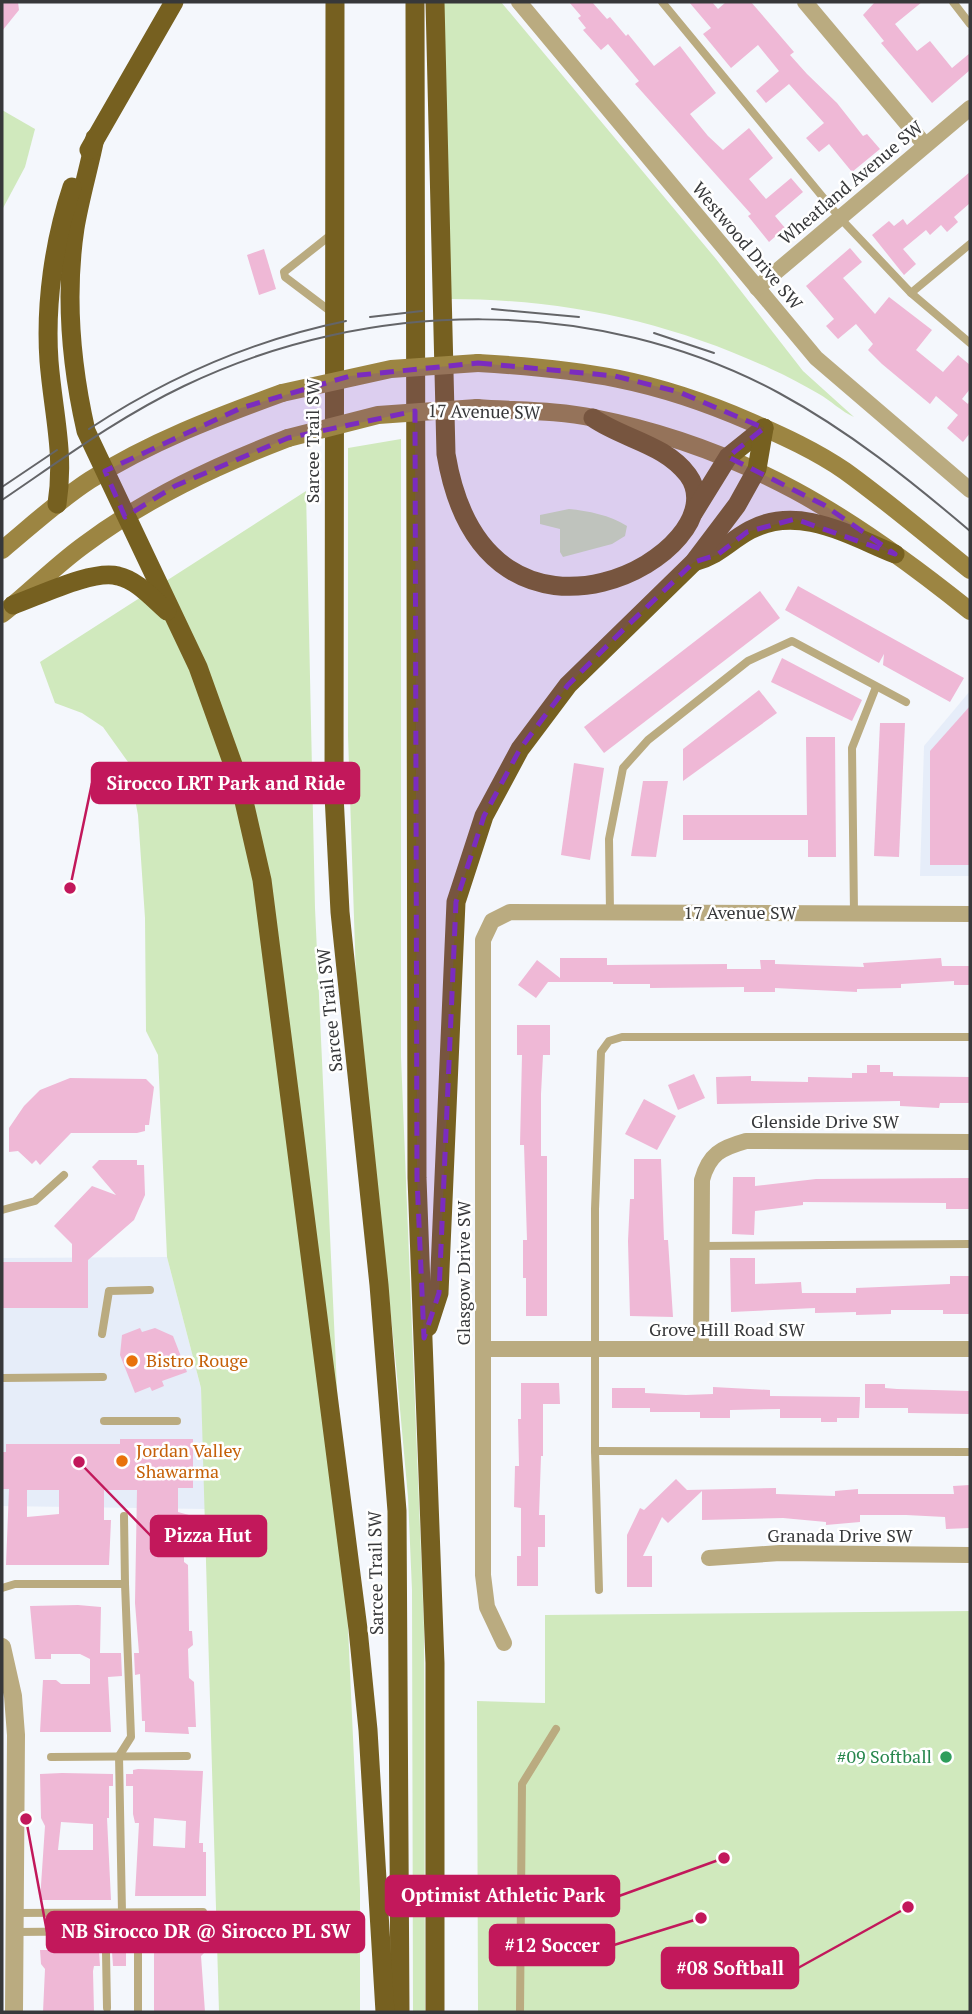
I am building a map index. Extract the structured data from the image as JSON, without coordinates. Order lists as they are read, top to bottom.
{
  "streets": {
    "highway": ["Sarcee Trail SW"],
    "main road": ["17 Avenue SW"],
    "street": [
      "Wheatland Avenue SW",
      "Westwood Drive SW",
      "Glenside Drive SW",
      "Glasgow Drive SW",
      "Grove Hill Road SW",
      "Granada Drive SW"
    ]
  },
  "crossings": [
    ["Wheatland Avenue SW", "Westwood Drive SW"],
    ["17 Avenue SW", "Glasgow Drive SW"],
    ["Glenside Drive SW", "Grove Hill Road SW"],
    ["Glasgow Drive SW", "Grove Hill Road SW"]
  ],
  "places": [
    "Sirocco LRT Park and Ride",
    "Bistro Rouge",
    "Jordan Valley Shawarma",
    "Pizza Hut",
    "#09 Softball",
    "NB Sirocco DR @ Sirocco PL SW",
    "Optimist Athletic Park",
    "#08 Softball",
    "#12 Soccer"
  ]
}
